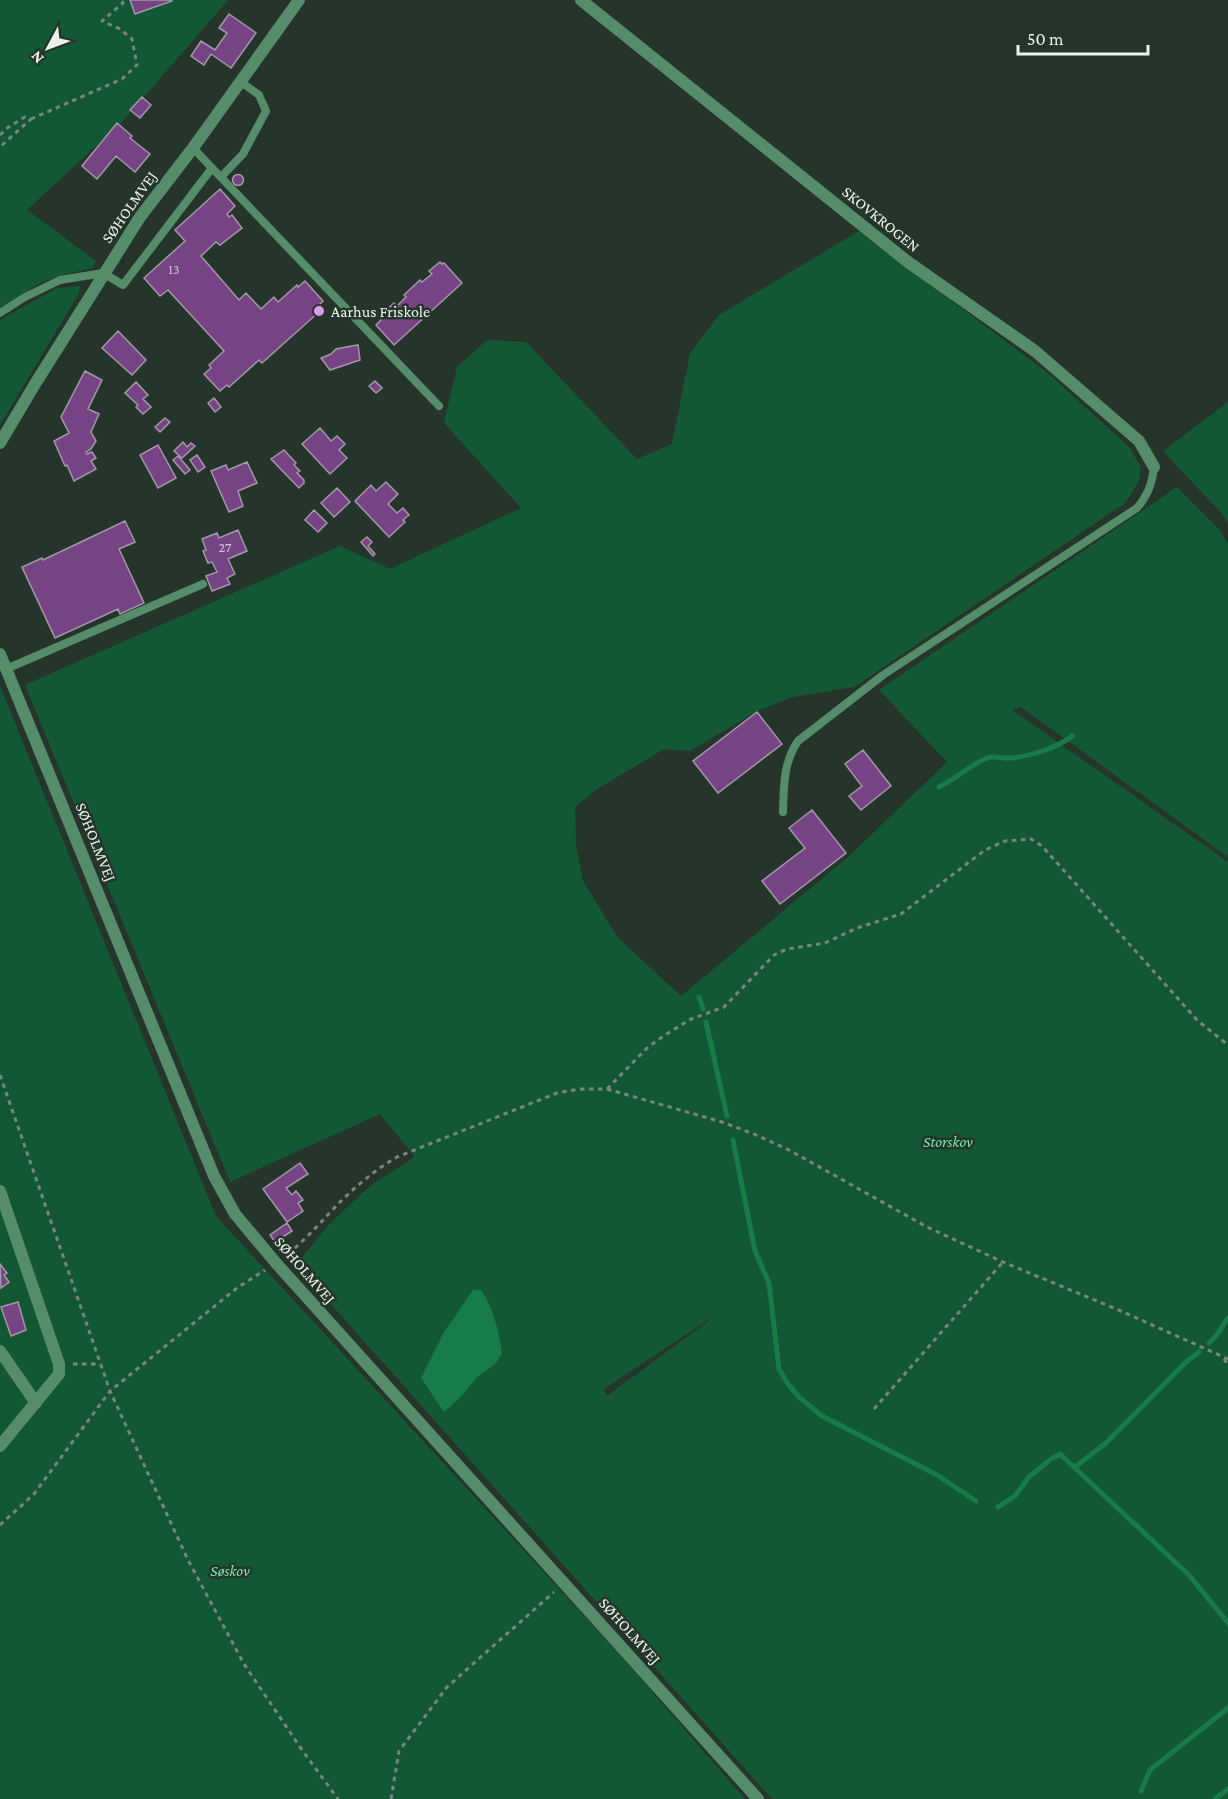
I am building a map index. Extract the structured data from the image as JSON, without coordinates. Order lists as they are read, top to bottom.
{
  "streets": {
    "street": ["SØHOLMVEJ", "SKOVKROGEN"]
  },
  "parks": ["Storskov", "Søskov"],
  "places": ["Aarhus Friskole"],
  "house_numbers": ["13", "27"],
  "scale_bar": "50 m",
  "north": "bottom left"
}
